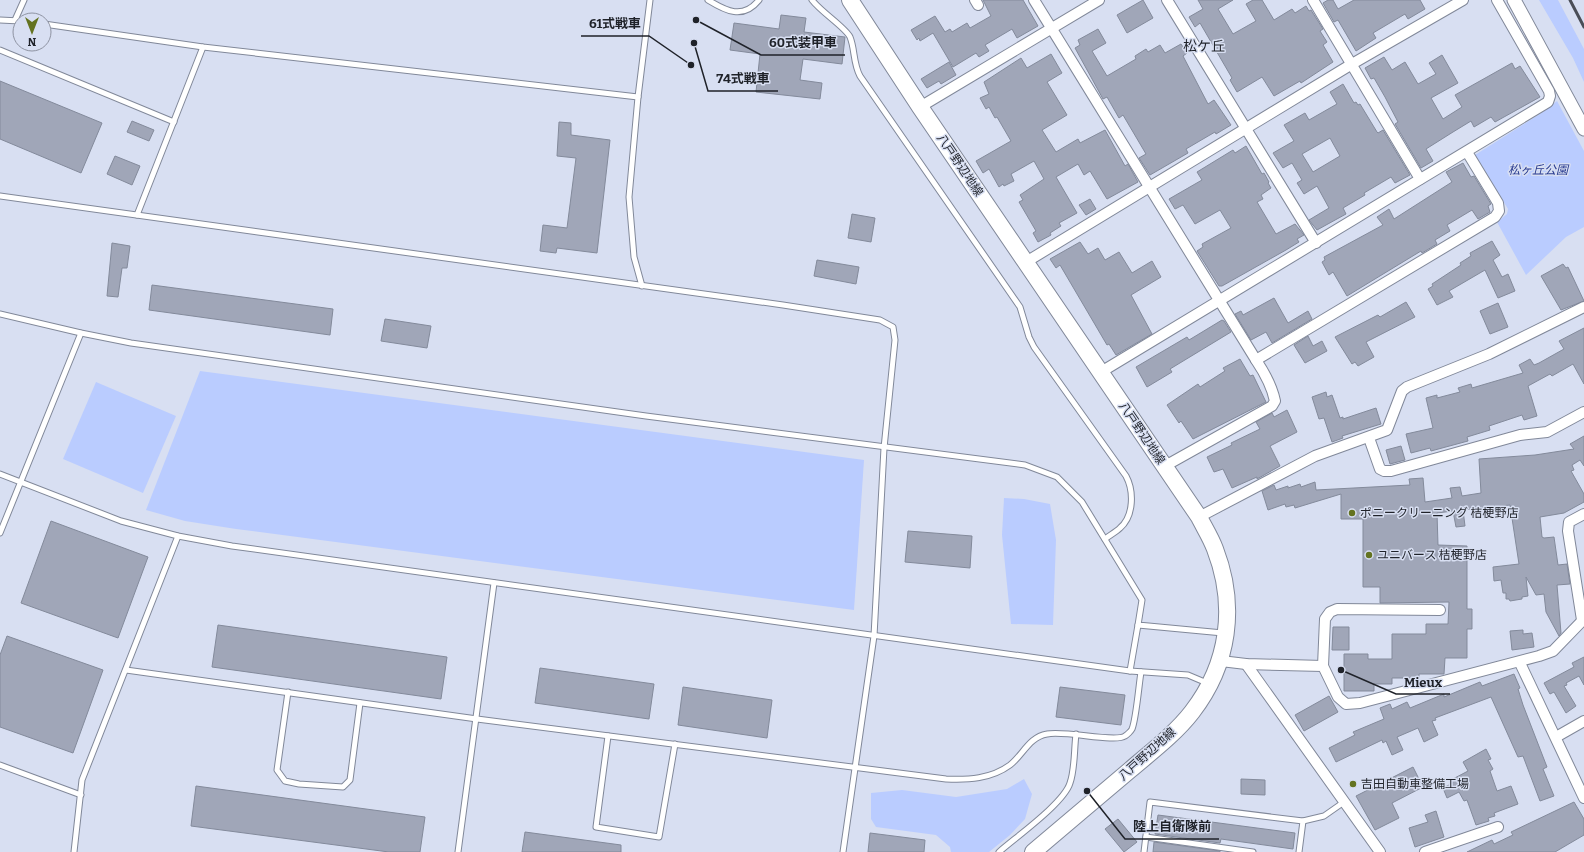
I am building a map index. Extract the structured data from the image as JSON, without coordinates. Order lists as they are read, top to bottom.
{
  "streets": {
    "main road": ["八戸野辺地線"]
  },
  "districts": ["松ケ丘"],
  "parks": ["松ヶ丘公園"],
  "places": [
    "60式装甲車",
    "74式戦車",
    "61式戦車",
    "ポニークリーニング 桔梗野店",
    "ユニバース 桔梗野店",
    "Mieux",
    "吉田自動車整備工場",
    "陸上自衛隊前"
  ],
  "north": "bottom"
}
